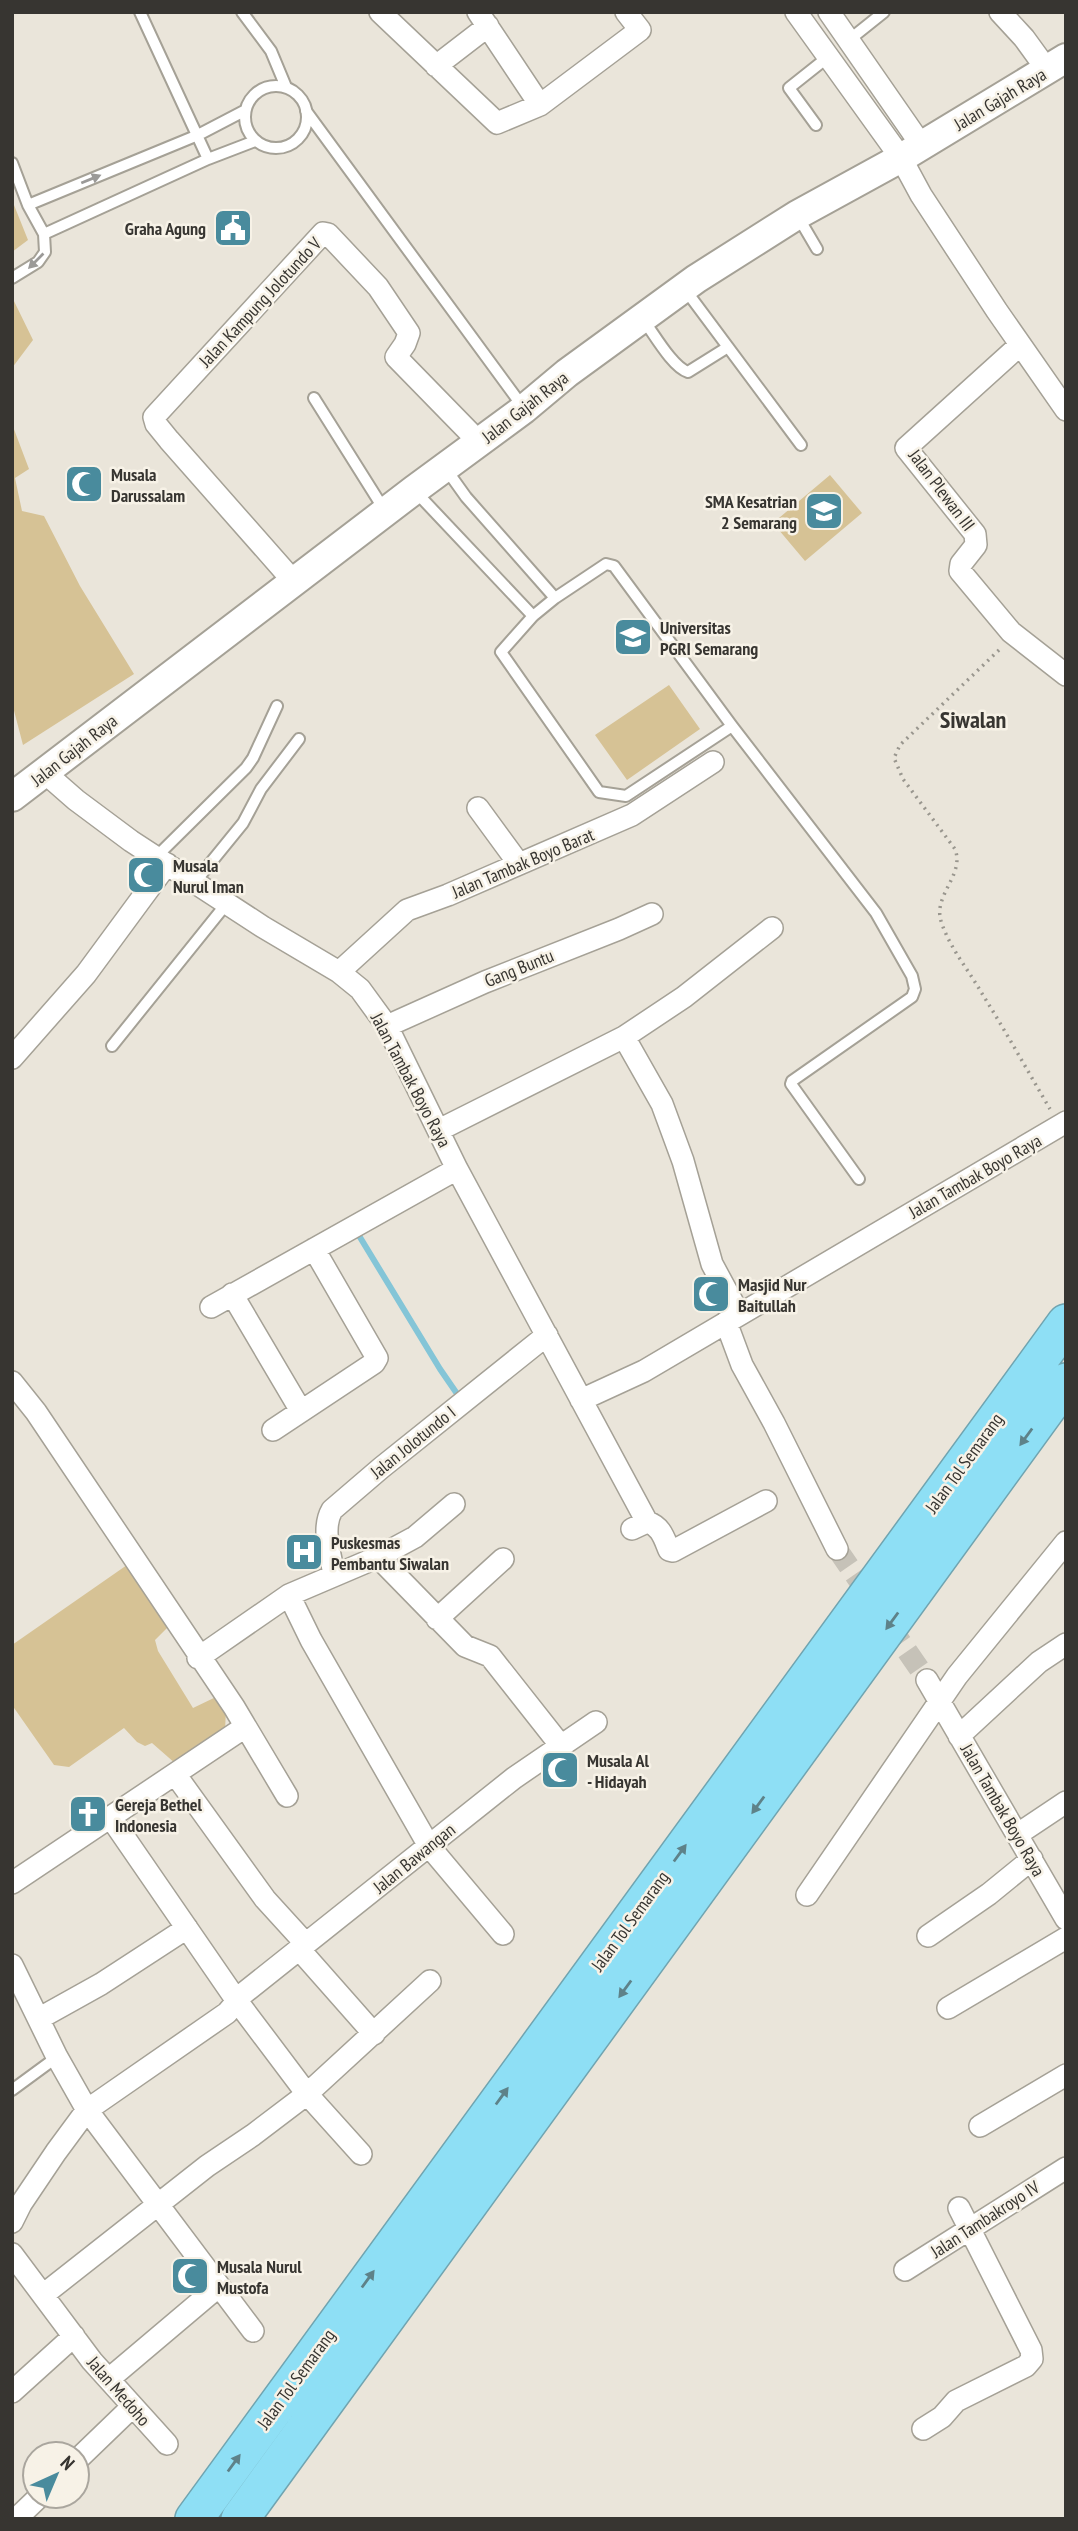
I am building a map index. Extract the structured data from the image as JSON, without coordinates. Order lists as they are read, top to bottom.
{
  "streets": {
    "highway": ["Jalan Tol Semarang"],
    "main road": ["Jalan Gajah Raya"],
    "street": [
      "Jalan Kampung Jolotundo V",
      "Jalan Plewan III",
      "Jalan Tambak Boyo Barat",
      "Gang Buntu",
      "Jalan Tambak Boyo Raya",
      "Jalan Jolotundo I",
      "Jalan Bawangan",
      "Jalan Tambakroyo IV",
      "Jalan Medoho"
    ]
  },
  "crossings": [
    ["Jalan Gajah Raya", "Jalan Kampung Jolotundo V"],
    ["Jalan Gajah Raya", "Jalan Tambak Boyo Raya"],
    ["Jalan Tambak Boyo Barat", "Jalan Tambak Boyo Raya"],
    ["Gang Buntu", "Jalan Tambak Boyo Raya"],
    ["Jalan Tambak Boyo Raya", "Jalan Jolotundo I"]
  ],
  "districts": ["Siwalan"],
  "places": {
    "public building": ["Graha Agung"],
    "mosque": [
      "Musala Darussalam",
      "Musala Nurul Iman",
      "Masjid Nur Baitullah",
      "Musala Al - Hidayah",
      "Musala Nurul Mustofa"
    ],
    "school or university": ["SMA Kesatrian 2 Semarang", "Universitas PGRI Semarang"],
    "hospital": ["Puskesmas Pembantu Siwalan"],
    "church": ["Gereja Bethel Indonesia"]
  },
  "north": "top right"
}
